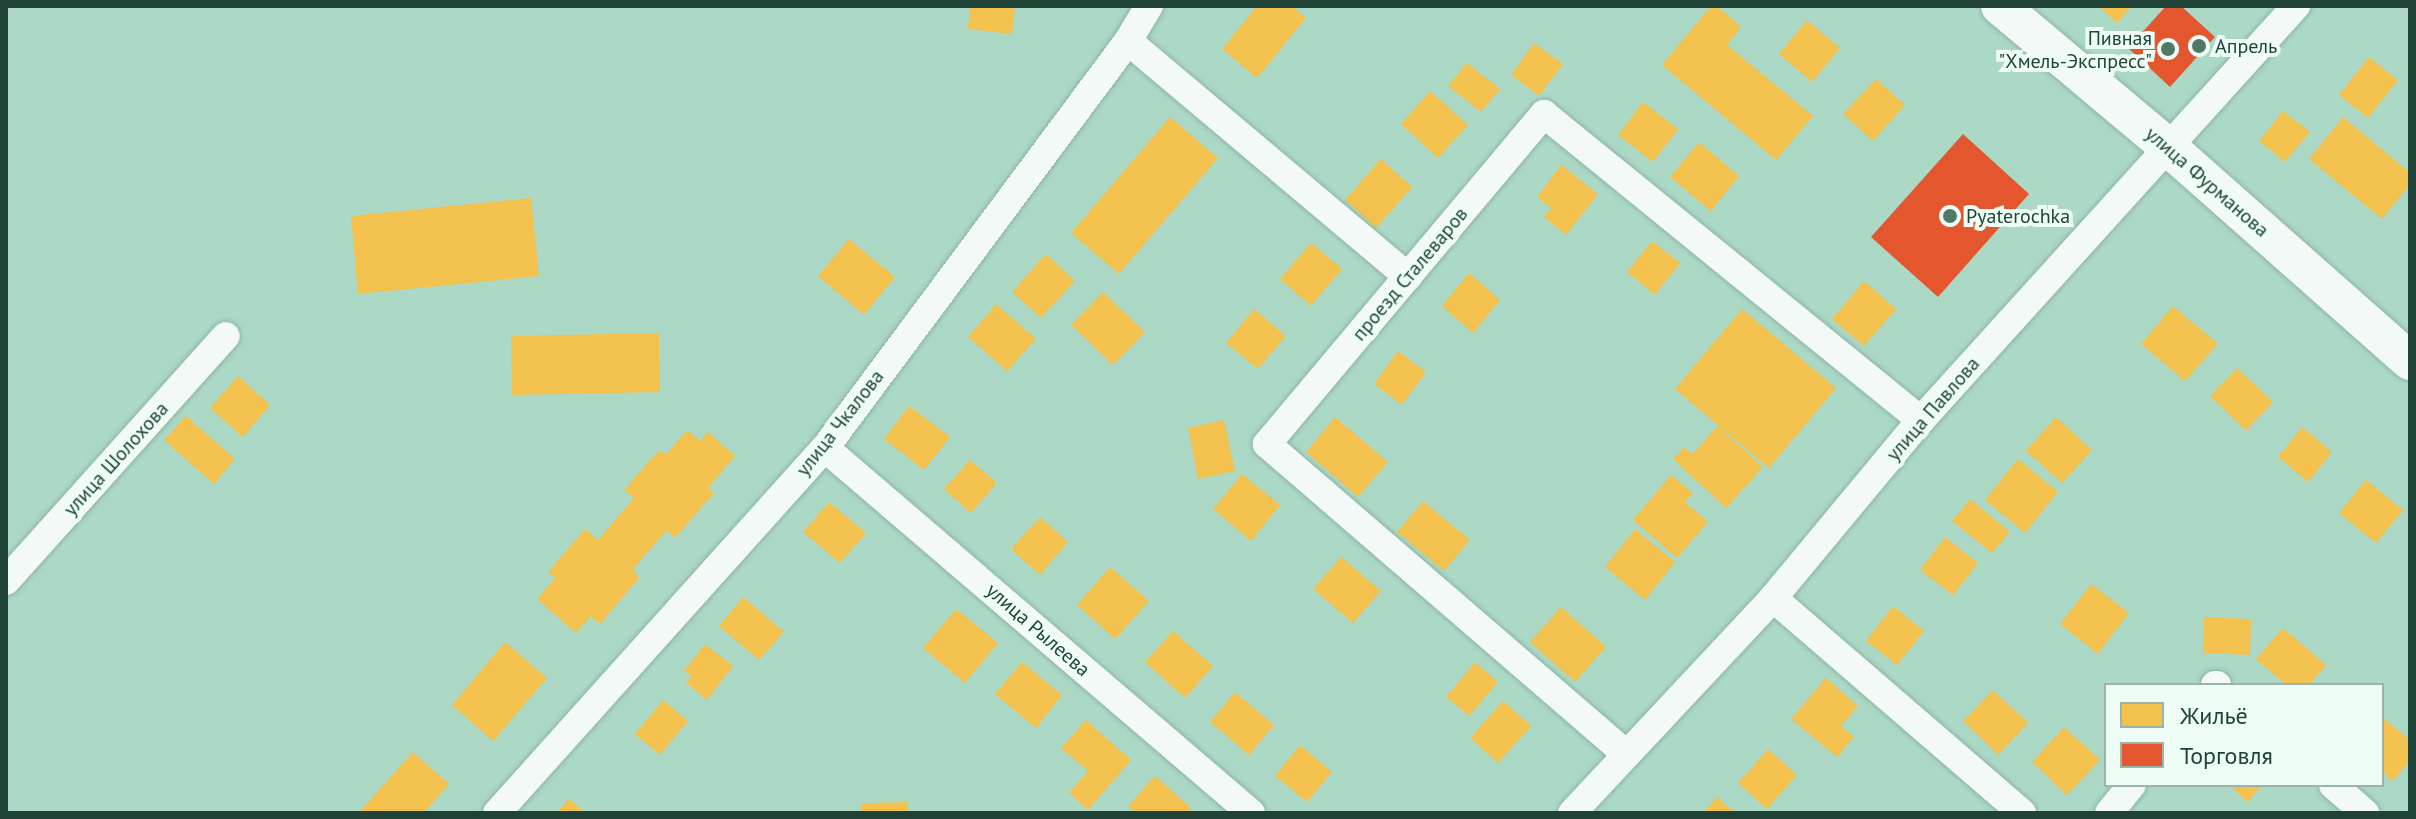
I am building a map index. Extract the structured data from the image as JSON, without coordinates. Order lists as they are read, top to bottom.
{
  "streets": {
    "street": [
      "улица Фурманова",
      "проезд Сталеваров",
      "улица Павлова",
      "улица Чкалова",
      "улица Шолохова",
      "улица Рылеева"
    ]
  },
  "crossings": [
    ["улица Фурманова", "улица Павлова"],
    ["проезд Сталеваров", "улица Павлова"],
    ["улица Чкалова", "улица Рылеева"]
  ],
  "places": ["Апрель", "Пивная \"Хмель-Экспресс\"", "Pyaterochka"],
  "legend": ["Жильё", "Торговля"]
}
